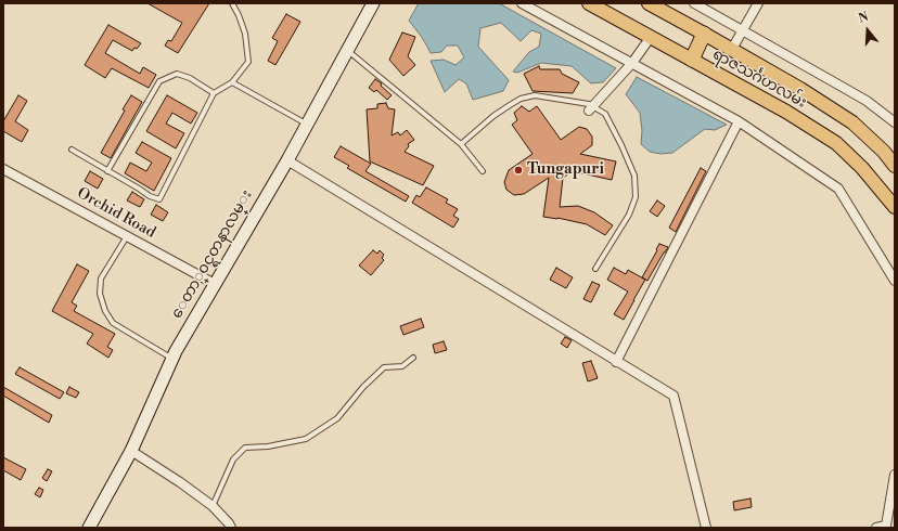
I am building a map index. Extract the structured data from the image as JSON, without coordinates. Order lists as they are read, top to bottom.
{
  "streets": {
    "main road": ["ရာဇသင်္ဂဟလမ်း", "ေတာ္၀င္ရတနာလမ္း"],
    "street": ["Orchid Road"]
  },
  "crossings": [
    ["Orchid Road", "ေတာ္၀င္ရတနာလမ္း"]
  ],
  "places": ["Tungapuri"],
  "north": "top"
}
